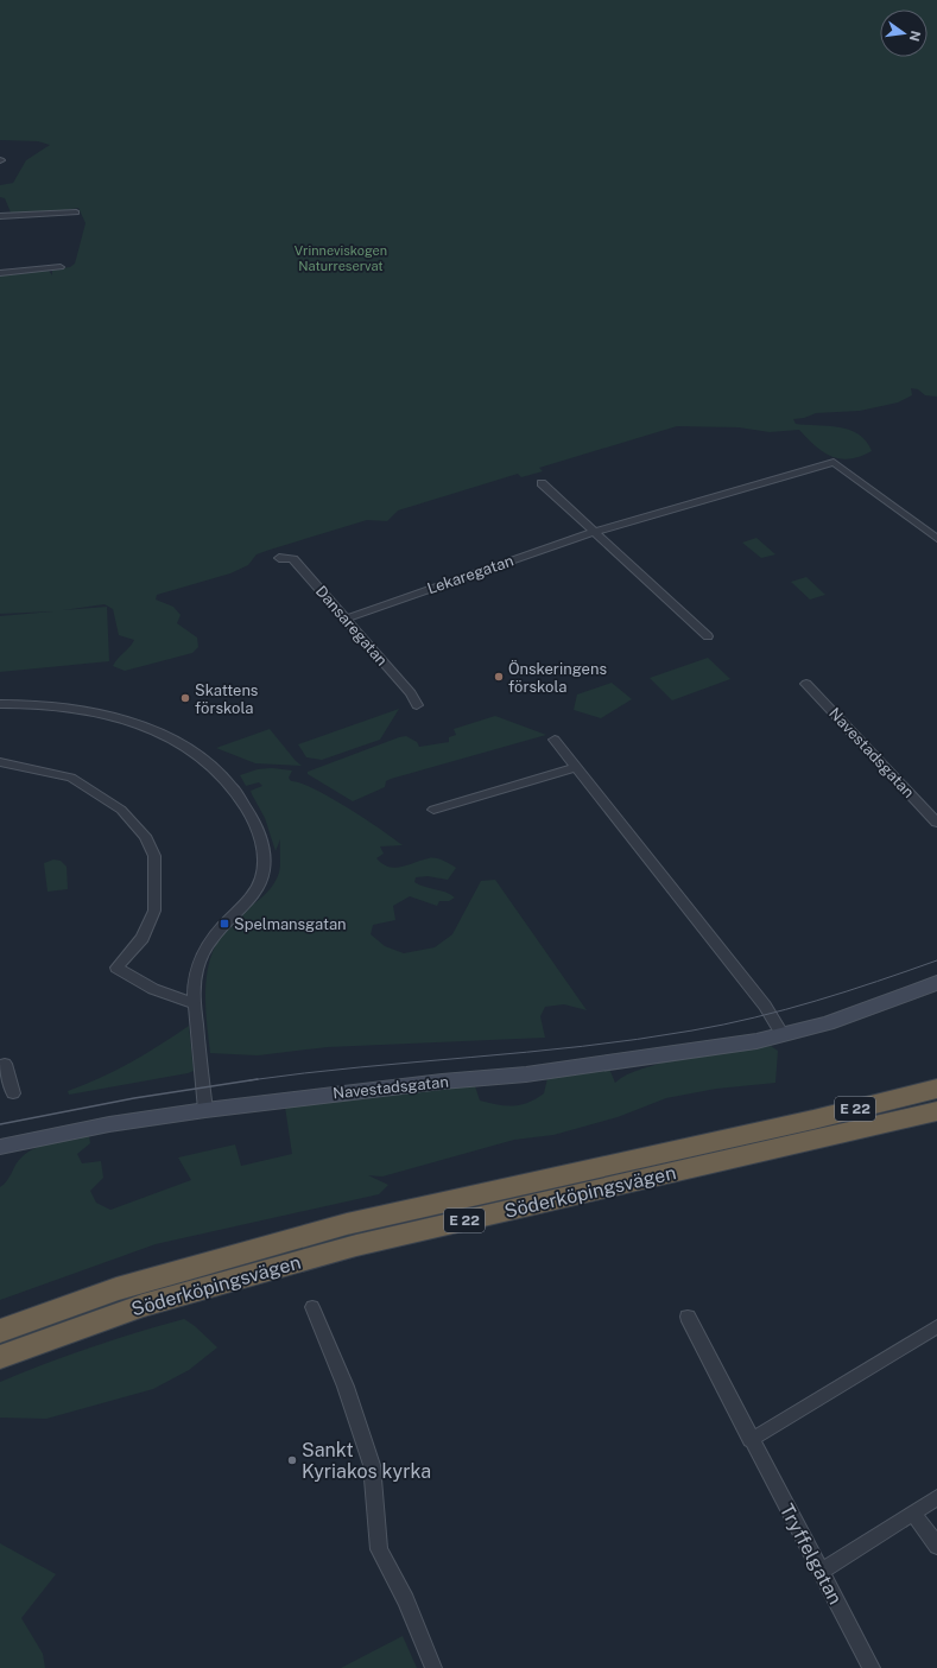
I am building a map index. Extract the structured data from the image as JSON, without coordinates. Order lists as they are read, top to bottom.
{
  "streets": {
    "highway": ["E 22", "Söderköpingsvägen"],
    "street": [
      "Lekaregatan",
      "Dansaregatan",
      "Navestadsgatan",
      "Tryffelgatan"
    ]
  },
  "crossings": [
    ["Lekaregatan", "Dansaregatan"]
  ],
  "parks": ["Vrinneviskogen Naturreservat"],
  "places": {
    "other": ["Önskeringens förskola", "Skattens förskola", "Sankt Kyriakos kyrka"],
    "transit": ["Spelmansgatan"]
  },
  "north": "right"
}
